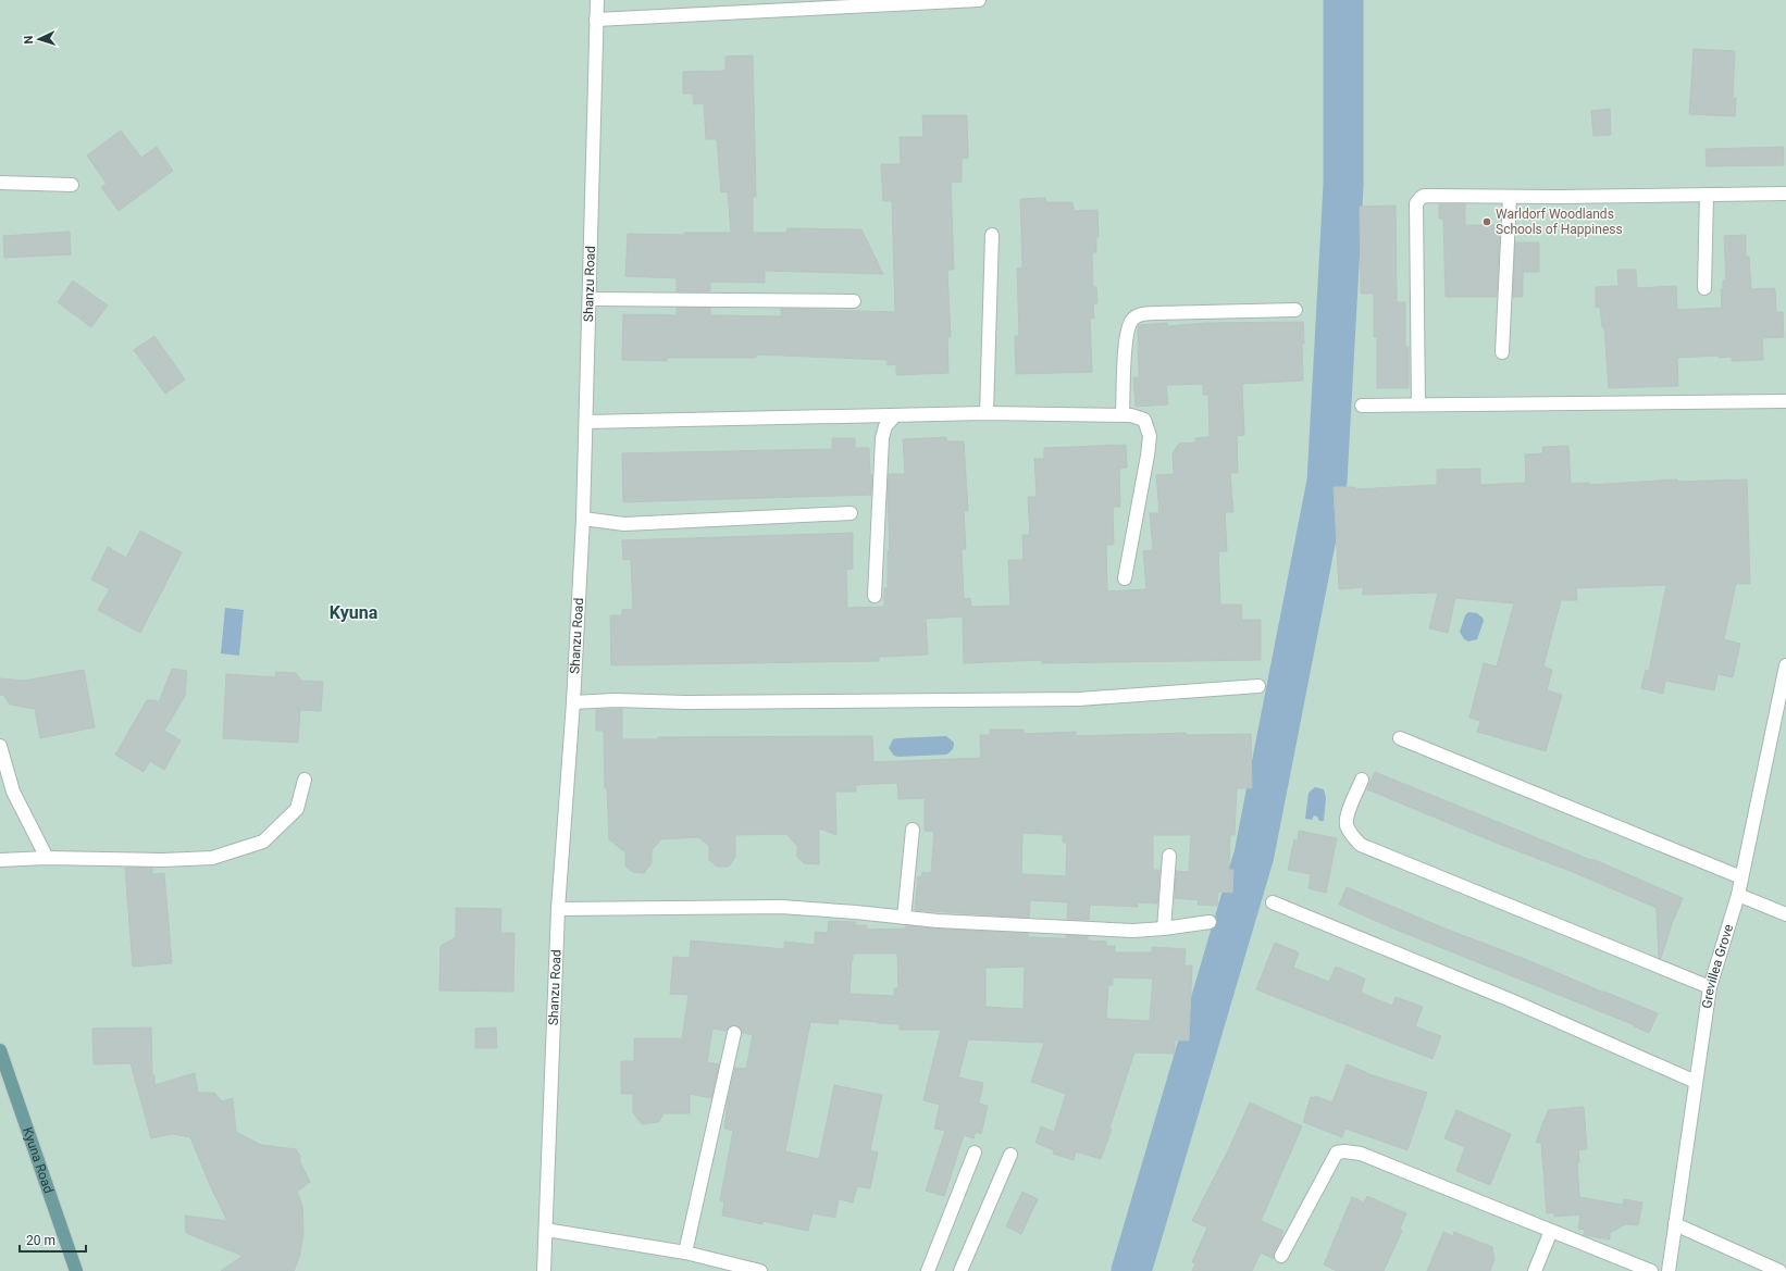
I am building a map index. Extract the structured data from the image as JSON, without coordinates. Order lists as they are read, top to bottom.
{
  "streets": {
    "main road": ["Kyuna Road"],
    "street": ["Shanzu Road", "Grevillea Grove"]
  },
  "districts": ["Kyuna"],
  "places": ["Warldorf Woodlands Schools of Happiness"],
  "scale_bar": "20 m",
  "north": "left"
}
